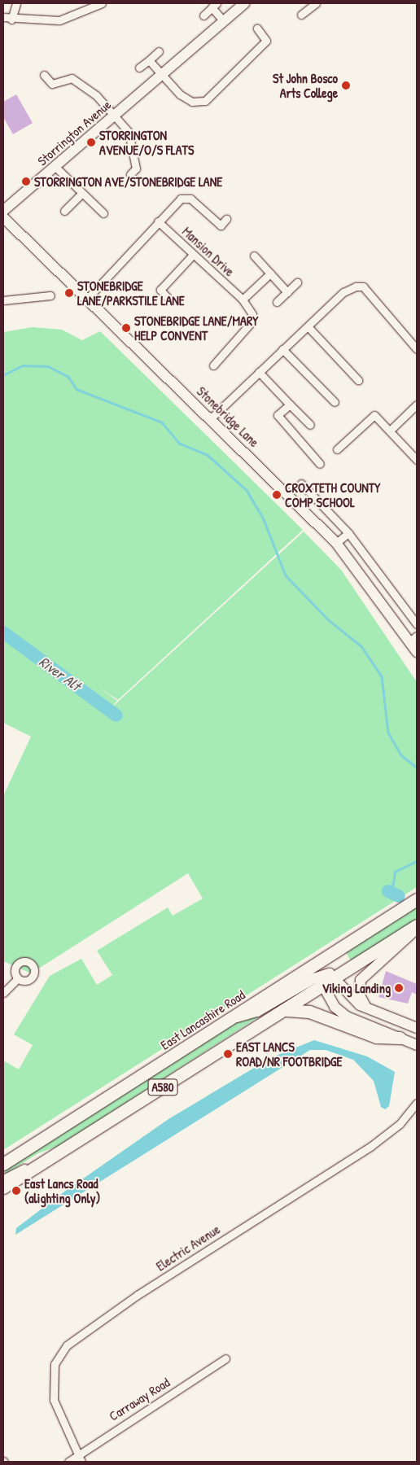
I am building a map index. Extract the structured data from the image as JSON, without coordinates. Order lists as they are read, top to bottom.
{
  "streets": {
    "highway": ["East Lancashire Road", "A580"],
    "street": [
      "Storrington Avenue",
      "Mansion Drive",
      "Stonebridge Lane",
      "Electric Avenue",
      "Carraway Road"
    ]
  },
  "crossings": [
    ["Mansion Drive", "Stonebridge Lane"],
    ["Electric Avenue", "Carraway Road"]
  ],
  "water": ["River Alt"],
  "places": [
    "St John Bosco Arts College",
    "STORRINGTON AVENUE/O/S FLATS",
    "STORRINGTON AVE/STONEBRIDGE LANE",
    "STONEBRIDGE LANE/PARKSTILE LANE",
    "STONEBRIDGE LANE/MARY HELP CONVENT",
    "CROXTETH COUNTY COMP SCHOOL",
    "Viking Landing",
    "EAST LANCS ROAD/NR FOOTBRIDGE",
    "East Lancs Road (alighting Only)"
  ]
}
